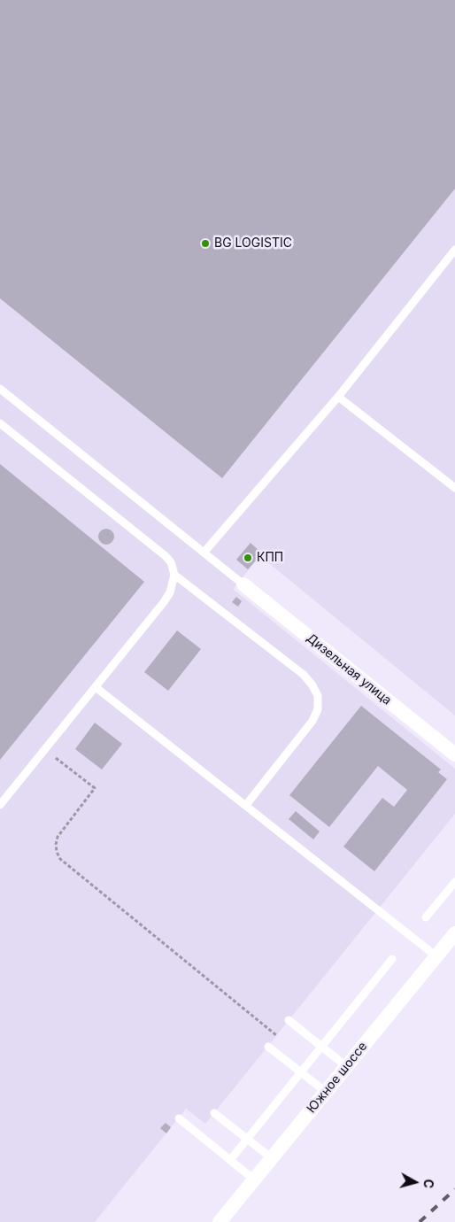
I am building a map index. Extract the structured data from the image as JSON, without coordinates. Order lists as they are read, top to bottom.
{
  "streets": {
    "street": ["Дизельная улица", "Южное шоссе"]
  },
  "places": ["BG LOGISTIC", "КПП"],
  "north": "right"
}
